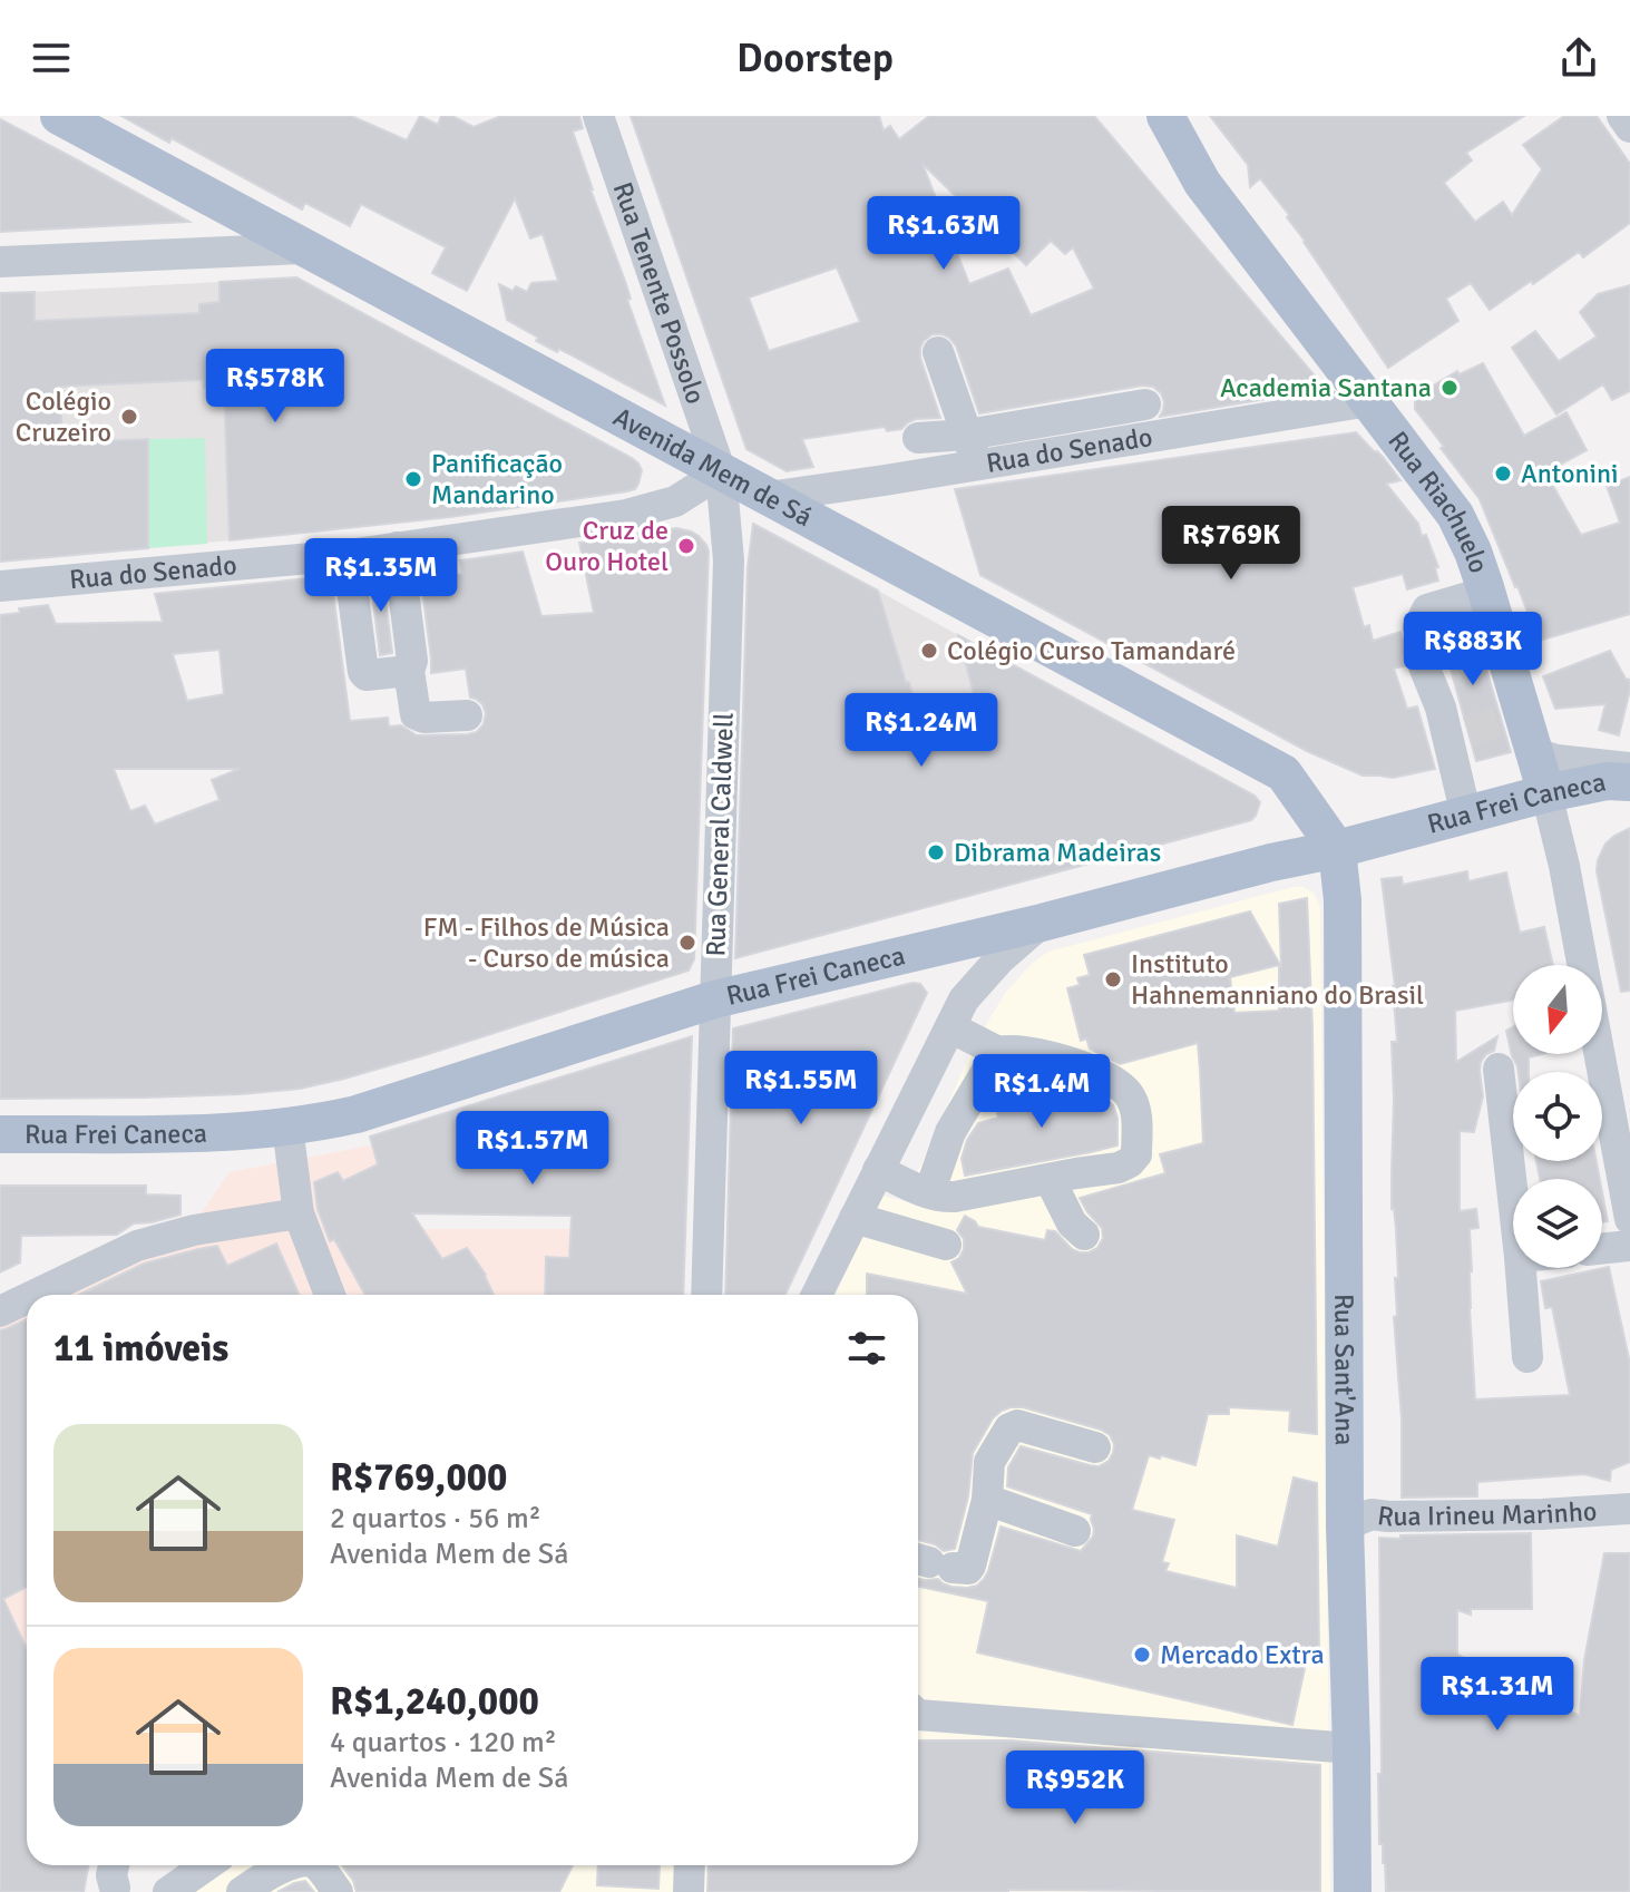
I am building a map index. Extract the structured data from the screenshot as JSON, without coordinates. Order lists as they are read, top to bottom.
{
  "streets": {
    "main road": [
      "Avenida Mem de Sá",
      "Rua Riachuelo",
      "Rua Frei Caneca",
      "Rua Sant'Ana"
    ],
    "street": [
      "Rua Tenente Possolo",
      "Rua do Senado",
      "Rua General Caldwell",
      "Rua Irineu Marinho"
    ]
  },
  "crossings": [
    ["Rua Tenente Possolo", "Rua do Senado"],
    ["Rua Tenente Possolo", "Avenida Mem de Sá"],
    ["Rua Tenente Possolo", "Rua General Caldwell"],
    ["Rua do Senado", "Avenida Mem de Sá"],
    ["Rua do Senado", "Rua Riachuelo"],
    ["Rua do Senado", "Rua General Caldwell"],
    ["Avenida Mem de Sá", "Rua Frei Caneca"],
    ["Avenida Mem de Sá", "Rua General Caldwell"],
    ["Avenida Mem de Sá", "Rua Sant'Ana"],
    ["Rua Riachuelo", "Rua Frei Caneca"],
    ["Rua Frei Caneca", "Rua General Caldwell"],
    ["Rua Frei Caneca", "Rua Sant'Ana"],
    ["Rua Sant'Ana", "Rua Irineu Marinho"]
  ],
  "places": [
    "Academia Santana",
    "Colégio Cruzeiro",
    "Antonini",
    "Panificação Mandarino",
    "Cruz de Ouro Hotel",
    "Colégio Curso Tamandaré",
    "Dibrama Madeiras",
    "FM - Filhos de Música - Curso de música",
    "Instituto Hahnemanniano do Brasil",
    "Mercado Extra"
  ],
  "north": "bottom",
  "page": {
    "header": "Doorstep",
    "price": [
      "R$1.63M",
      "R$578K",
      "R$769K",
      "R$1.35M",
      "R$883K",
      "R$1.24M",
      "R$1.55M",
      "R$1.4M",
      "R$1.57M",
      "R$1.31M",
      "R$952K"
    ],
    "heading": "11 imóveis",
    "list": [
      {
        "name": "R$769,000",
        "note": "2 quartos · 56 m² · Avenida Mem de Sá"
      },
      {
        "name": "R$1,240,000",
        "note": "4 quartos · 120 m² · Avenida Mem de Sá"
      }
    ]
  }
}
